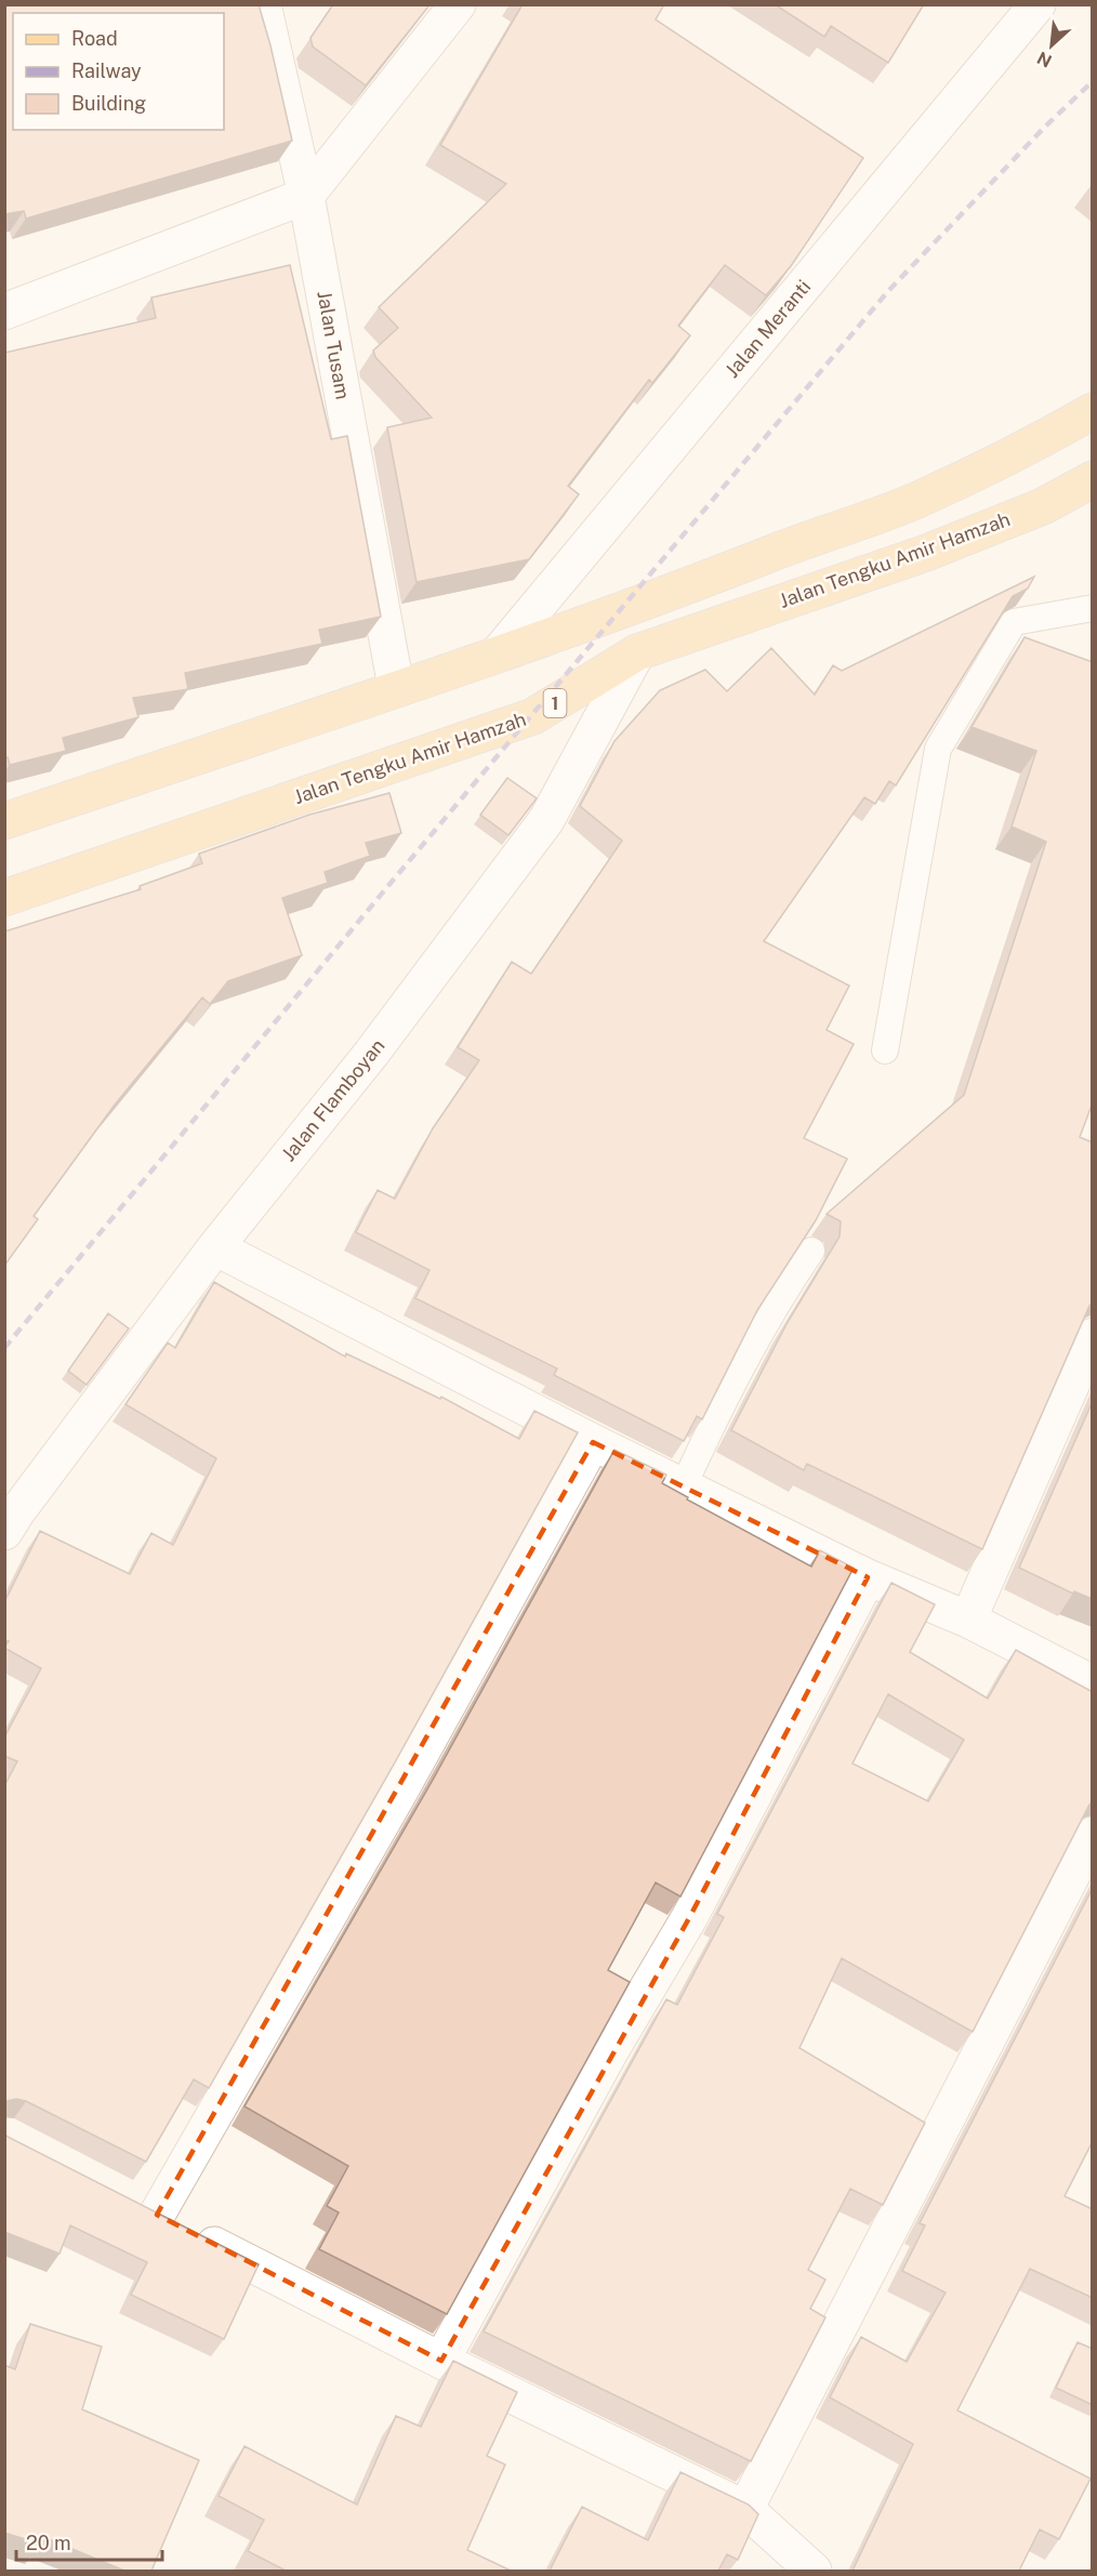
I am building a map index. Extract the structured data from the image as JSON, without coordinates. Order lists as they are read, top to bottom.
{
  "streets": {
    "main road": ["Jalan Tengku Amir Hamzah", "1"],
    "street": ["Jalan Meranti", "Jalan Tusam", "Jalan Flamboyan"]
  },
  "crossings": [
    ["Jalan Tengku Amir Hamzah", "Jalan Flamboyan"]
  ],
  "legend": ["Road", "Railway", "Building"],
  "scale_bar": "20 m",
  "north": "bottom left"
}
